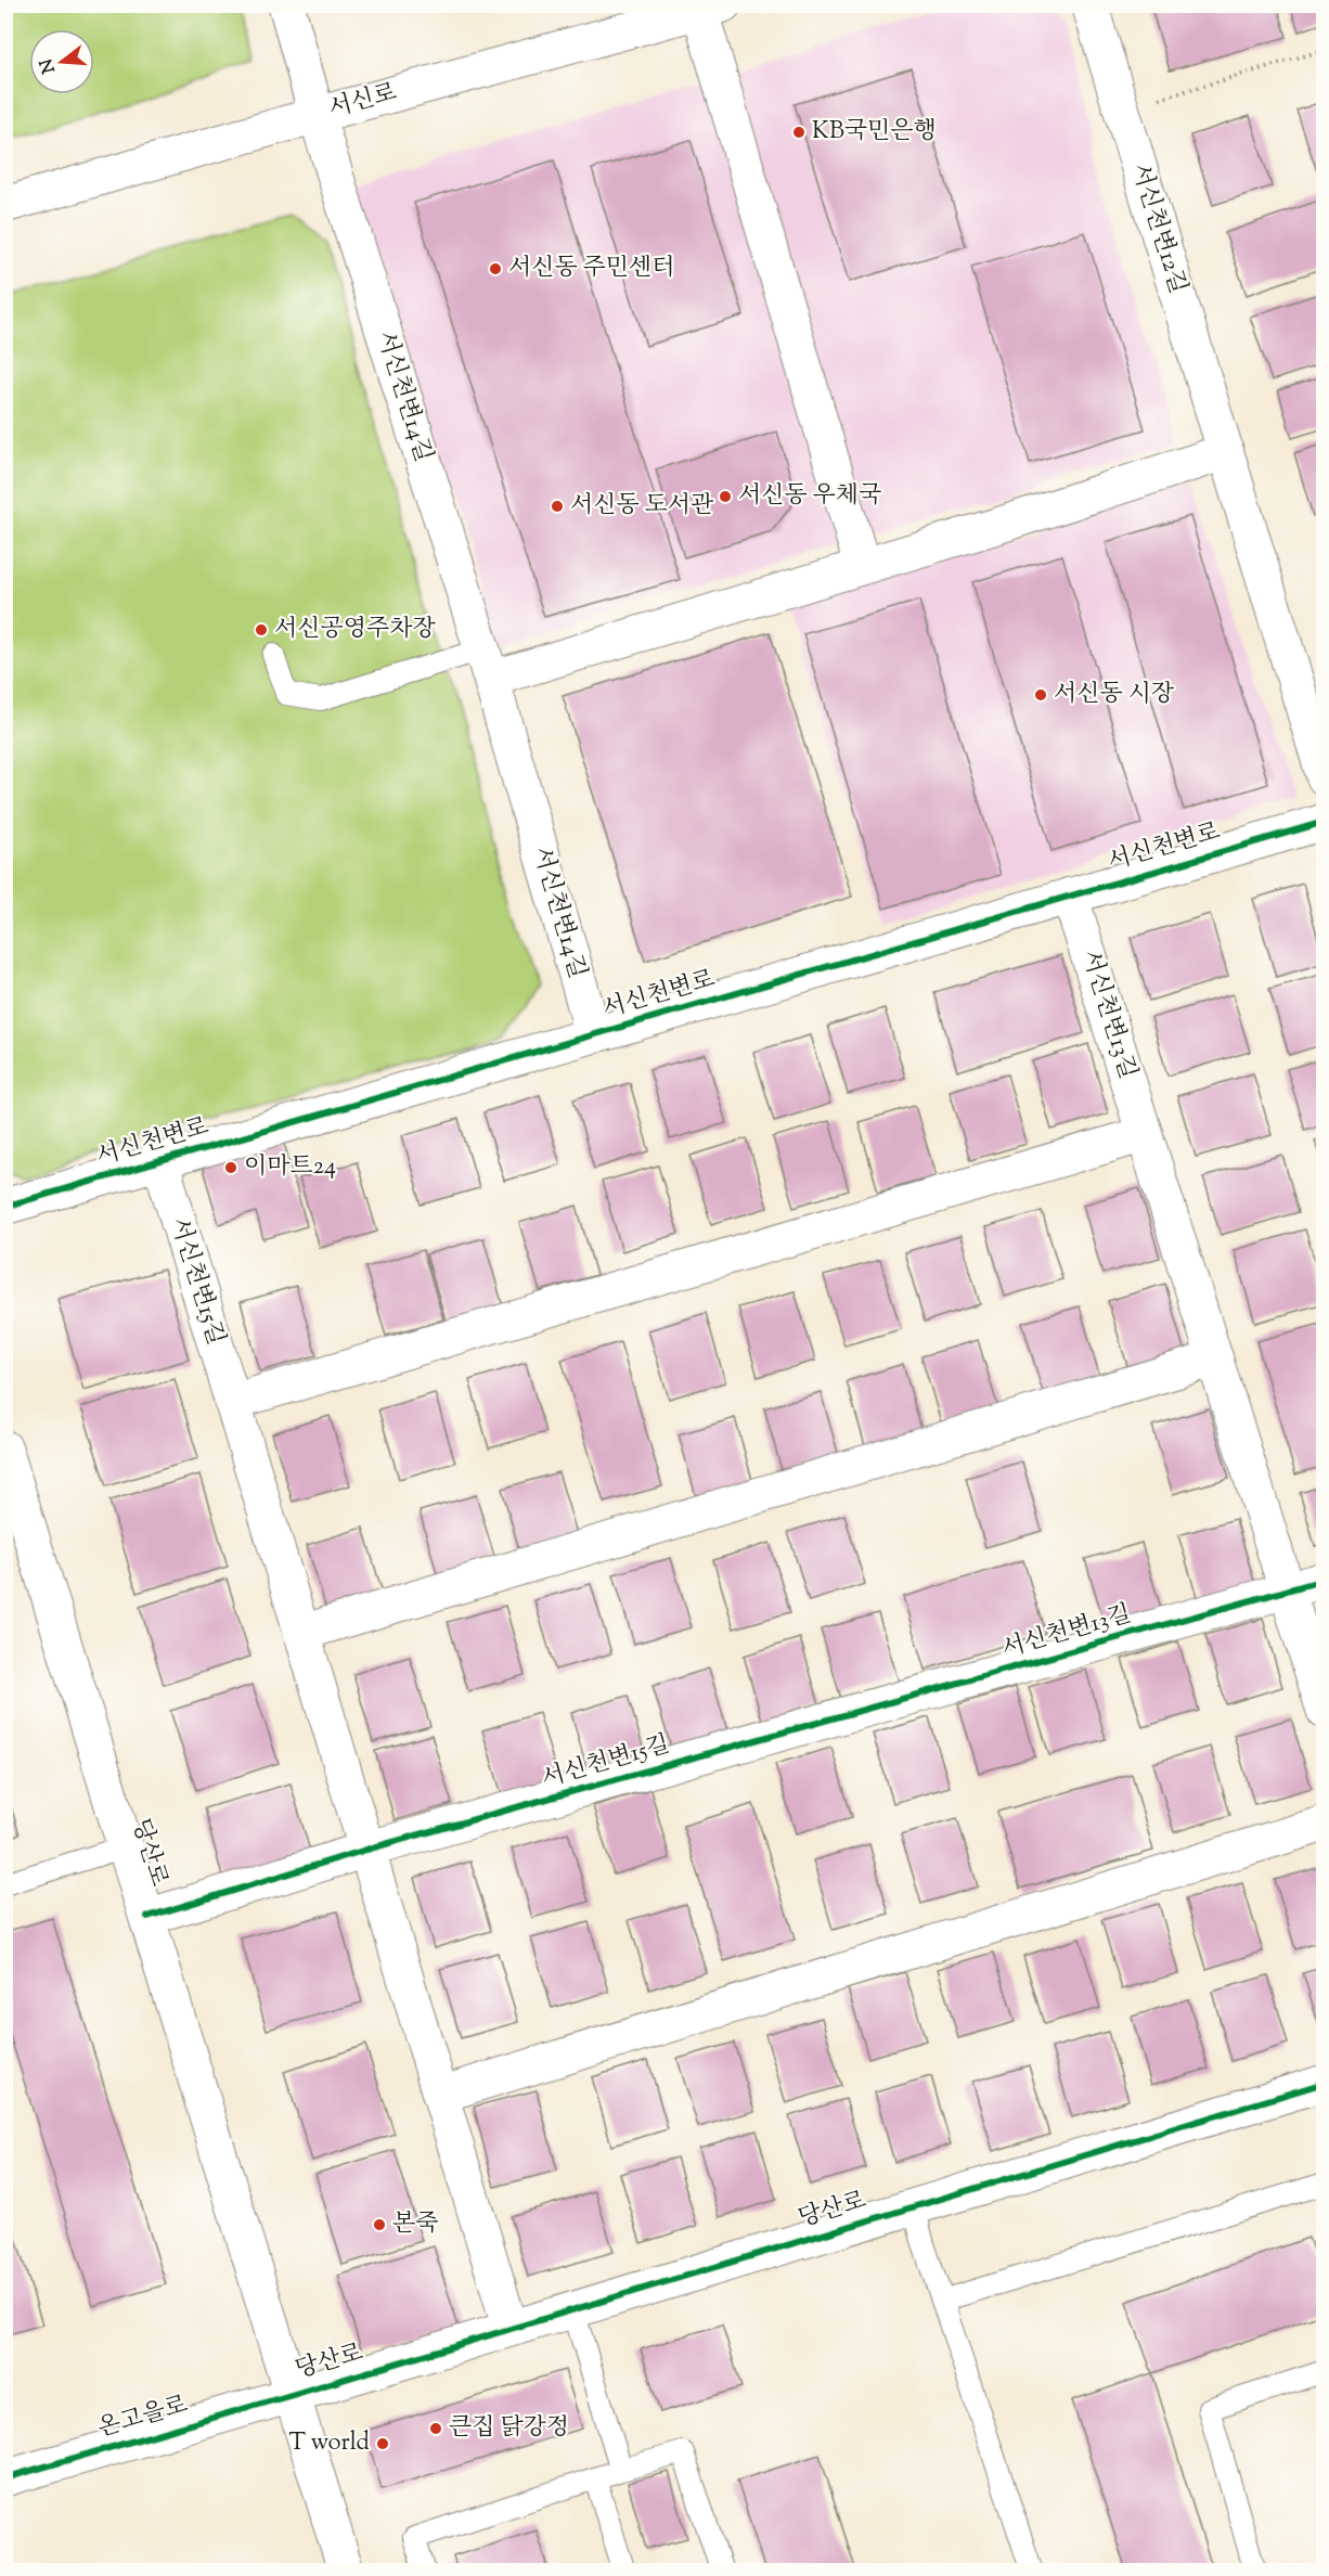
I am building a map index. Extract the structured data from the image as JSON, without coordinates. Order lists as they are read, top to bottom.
{
  "streets": {
    "street": [
      "서신로",
      "서신천변12길",
      "서신천변14길",
      "서신천변로",
      "서신천변13길",
      "서신천변15길",
      "당산로",
      "온고을로"
    ]
  },
  "crossings": [
    ["서신로", "서신천변14길"],
    ["서신천변14길", "서신천변로"],
    ["서신천변로", "서신천변13길"],
    ["서신천변로", "서신천변15길"],
    ["서신천변13길", "서신천변15길"],
    ["서신천변15길", "당산로"],
    ["당산로", "온고을로"]
  ],
  "places": [
    "KB국민은행",
    "서신동 주민센터",
    "서신동 우체국",
    "서신동 도서관",
    "서신공영주차장",
    "서신동 시장",
    "이마트24",
    "본죽",
    "큰집 닭강정",
    "T world"
  ],
  "north": "left"
}
